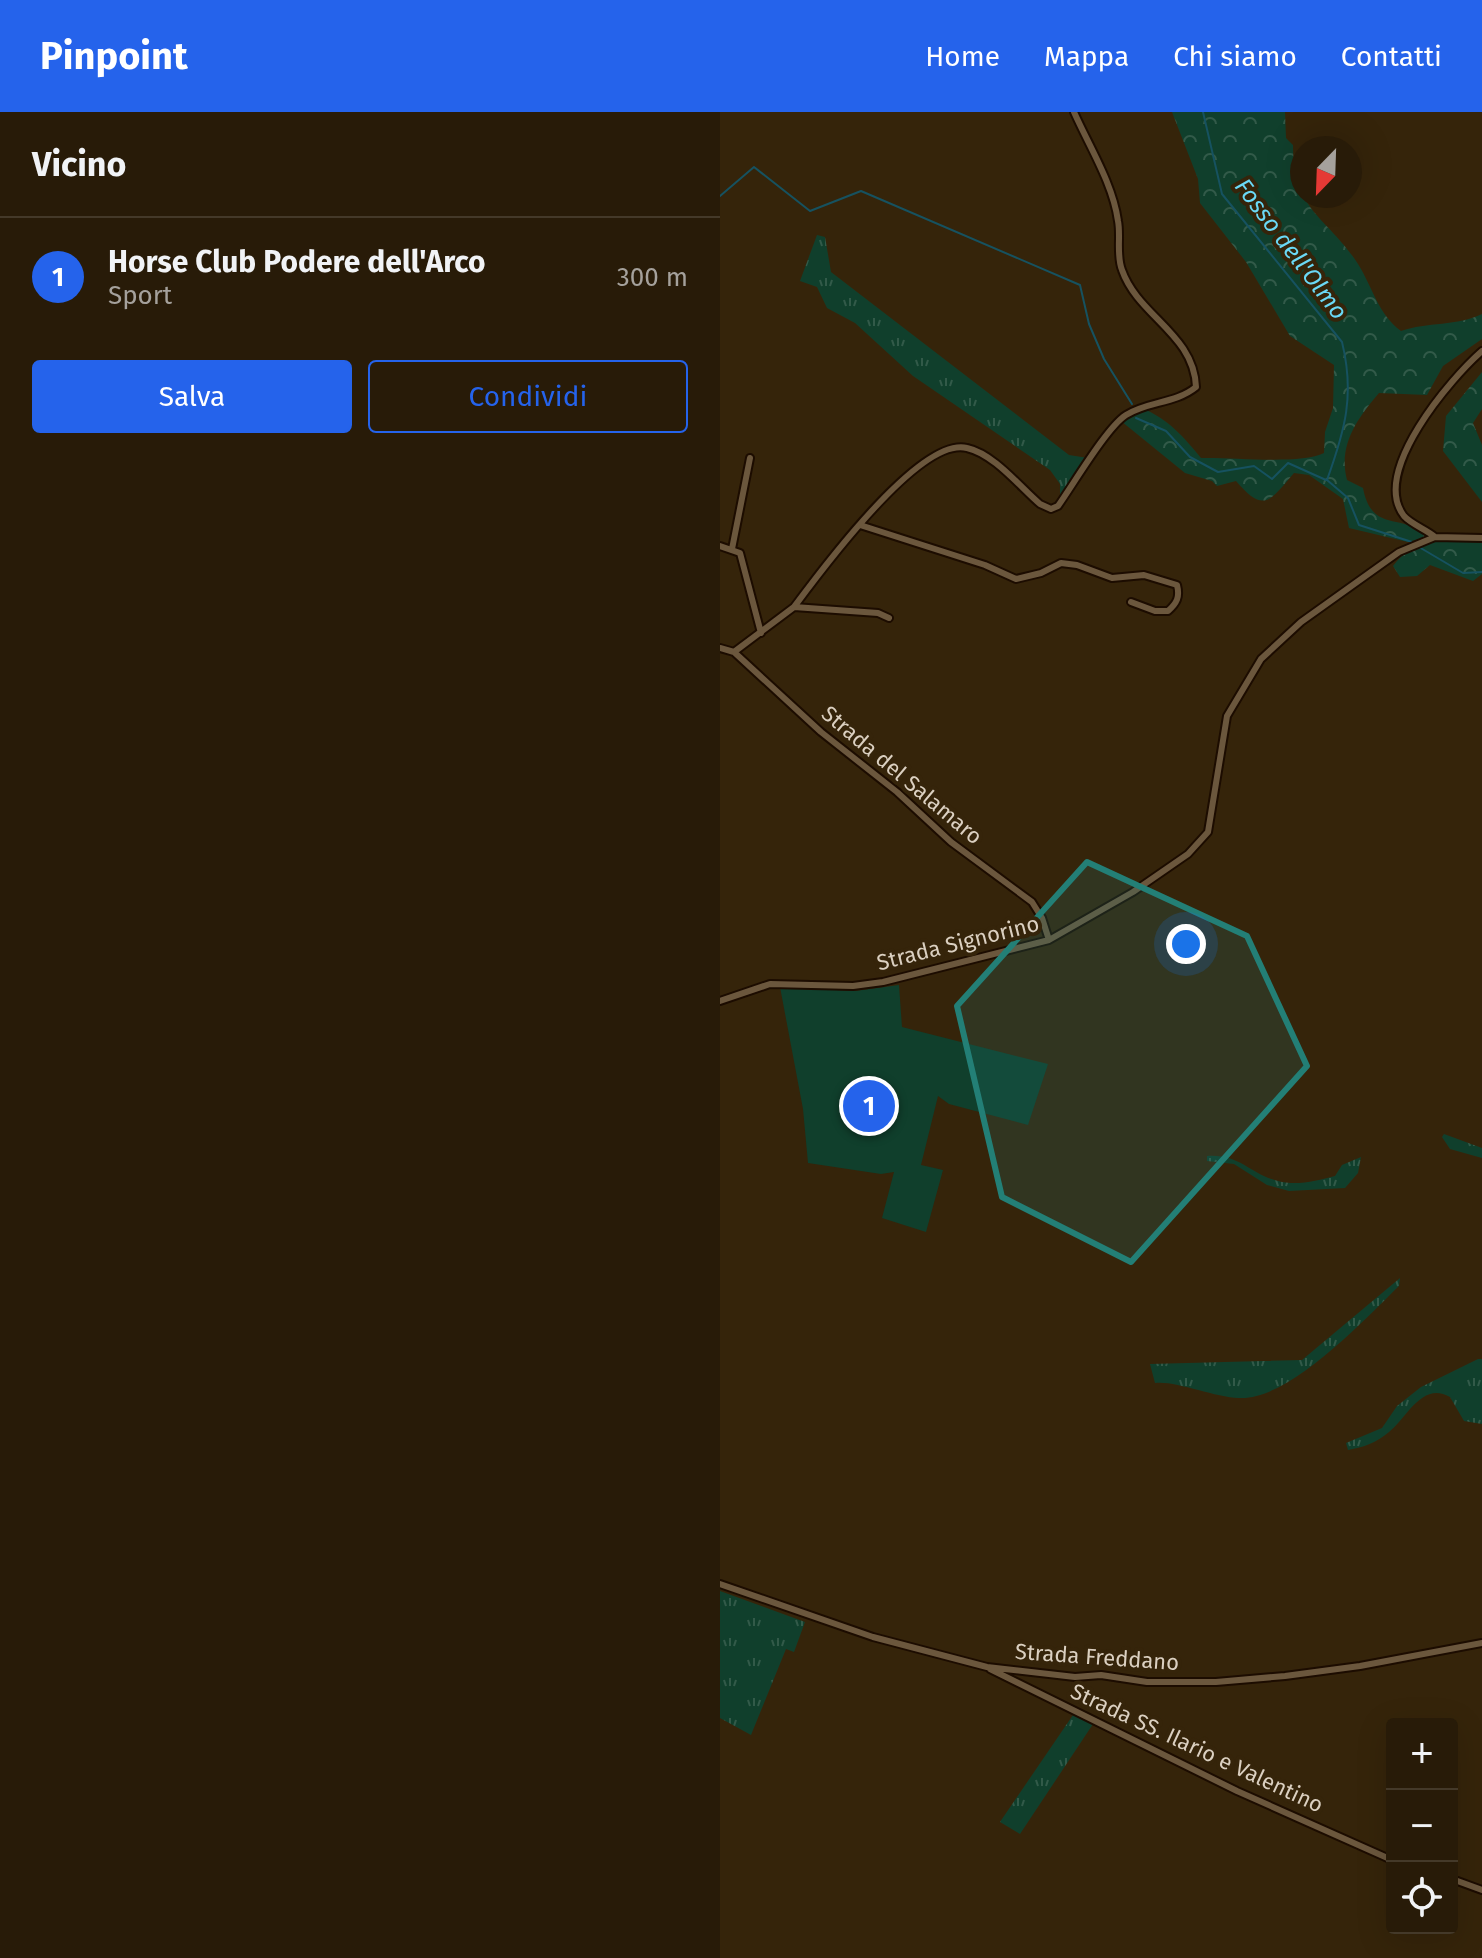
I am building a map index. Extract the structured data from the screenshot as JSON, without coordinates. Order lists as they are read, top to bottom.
{
  "streets": {
    "street": [
      "Strada del Salamaro",
      "Strada Signorino",
      "Strada Freddano",
      "Strada SS. Ilario e Valentino"
    ]
  },
  "crossings": [
    ["Strada del Salamaro", "Strada Signorino"],
    ["Strada Freddano", "Strada SS. Ilario e Valentino"]
  ],
  "water": ["Fosso dell'Olmo"],
  "north": "bottom left",
  "page": {
    "header": "Pinpoint",
    "nav": [
      "Home",
      "Mappa",
      "Chi siamo",
      "Contatti"
    ],
    "heading": "Vicino",
    "list": [
      {
        "mark": "1",
        "name": "Horse Club Podere dell'Arco",
        "note": "Sport",
        "value": "300 m"
      }
    ],
    "buttons": ["Salva", "Condividi"],
    "pins": "1",
    "map_buttons": ["+", "−"]
  }
}
